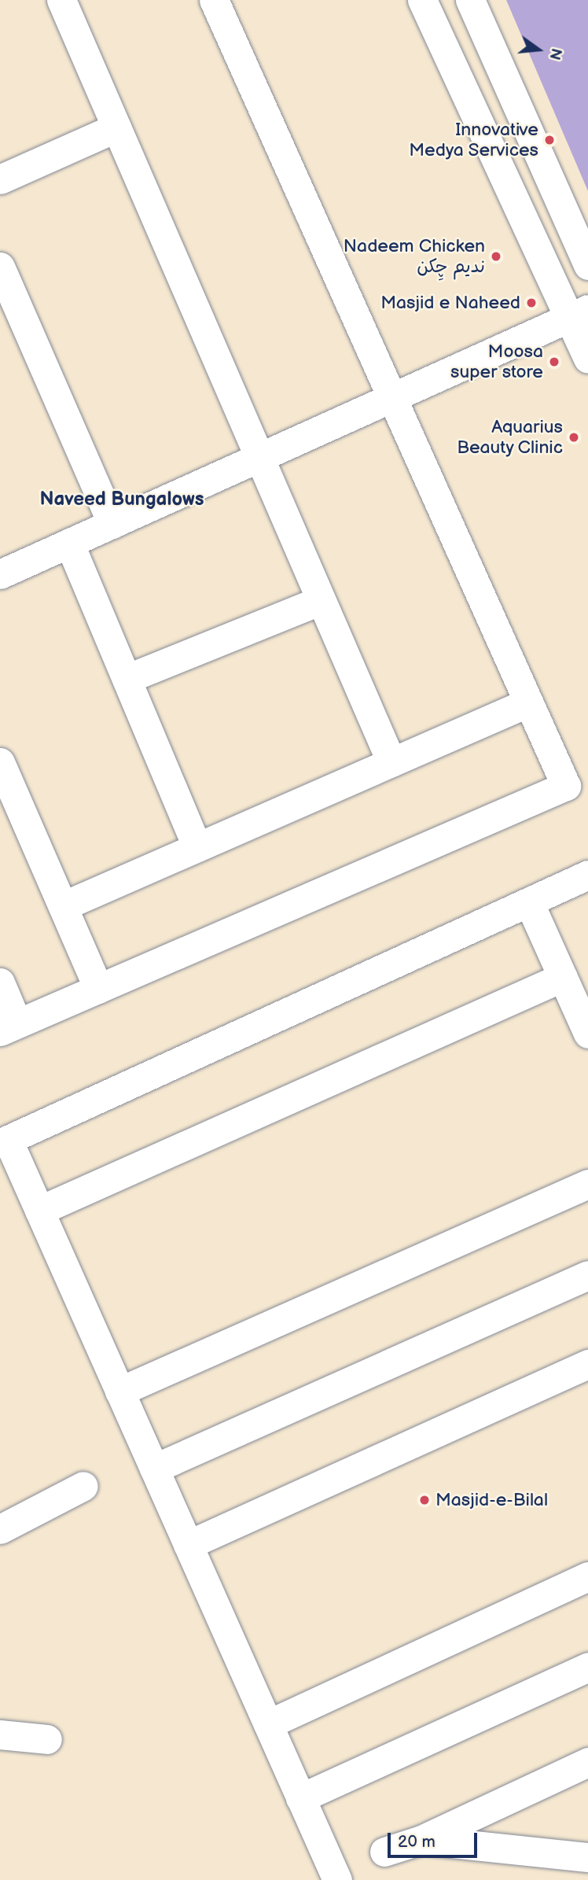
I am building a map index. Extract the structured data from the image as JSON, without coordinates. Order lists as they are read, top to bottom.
{
  "districts": ["Naveed Bungalows"],
  "places": [
    "Innovative Medya Services",
    "Nadeem Chicken ندیم چِکن",
    "Masjid e Naheed",
    "Moosa super store",
    "Aquarius Beauty Clinic",
    "Masjid-e-Bilal"
  ],
  "scale_bar": "20 m",
  "north": "right"
}
